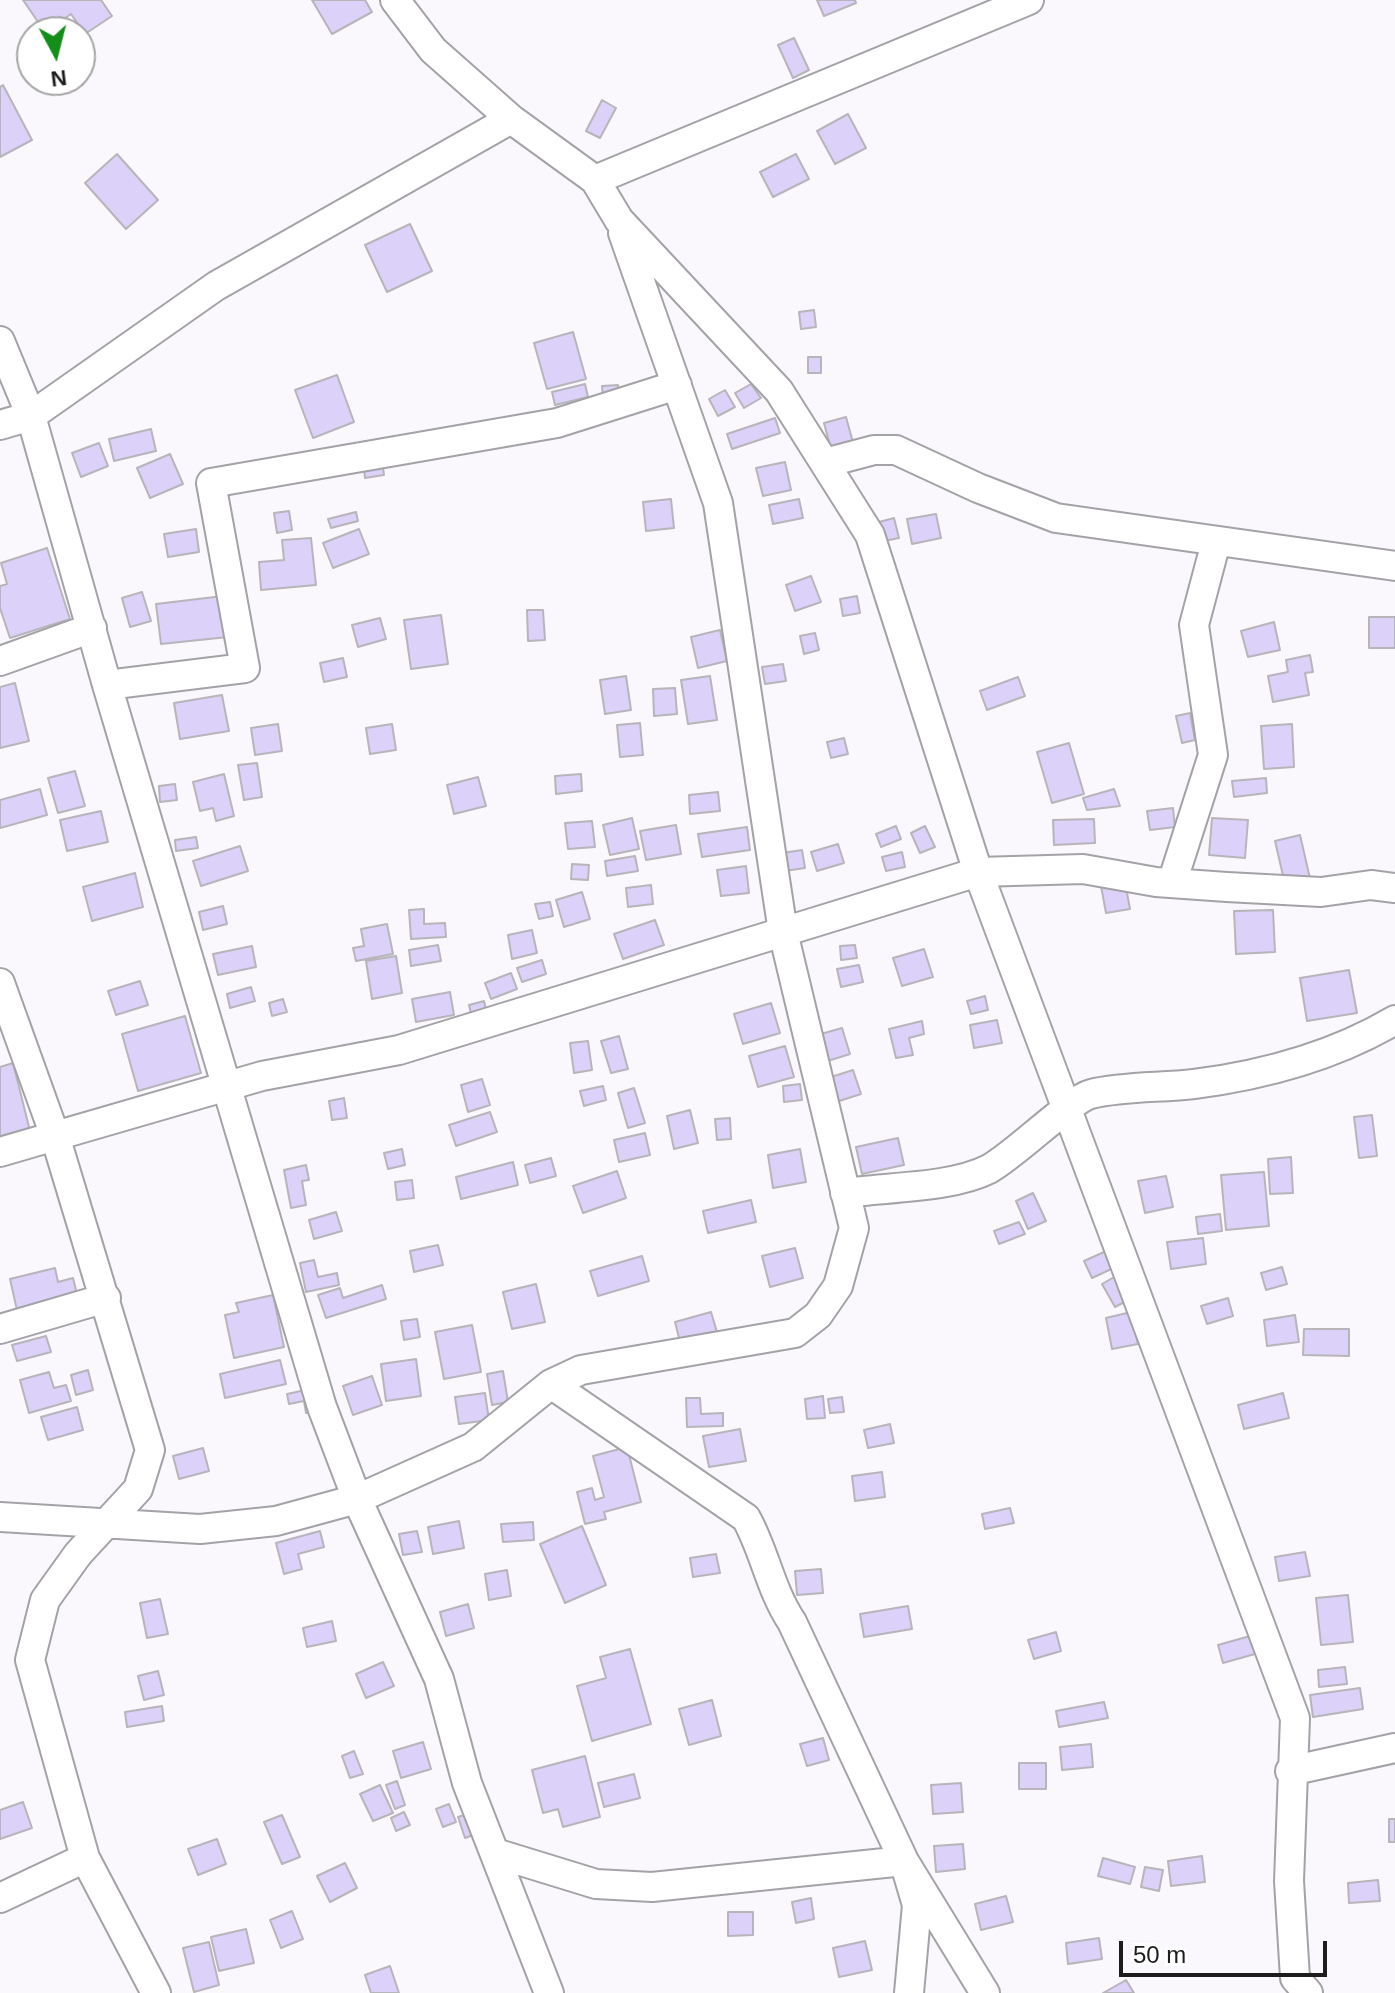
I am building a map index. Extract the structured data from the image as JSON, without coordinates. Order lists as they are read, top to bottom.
{
  "scale_bar": "50 m",
  "north": "bottom"
}
